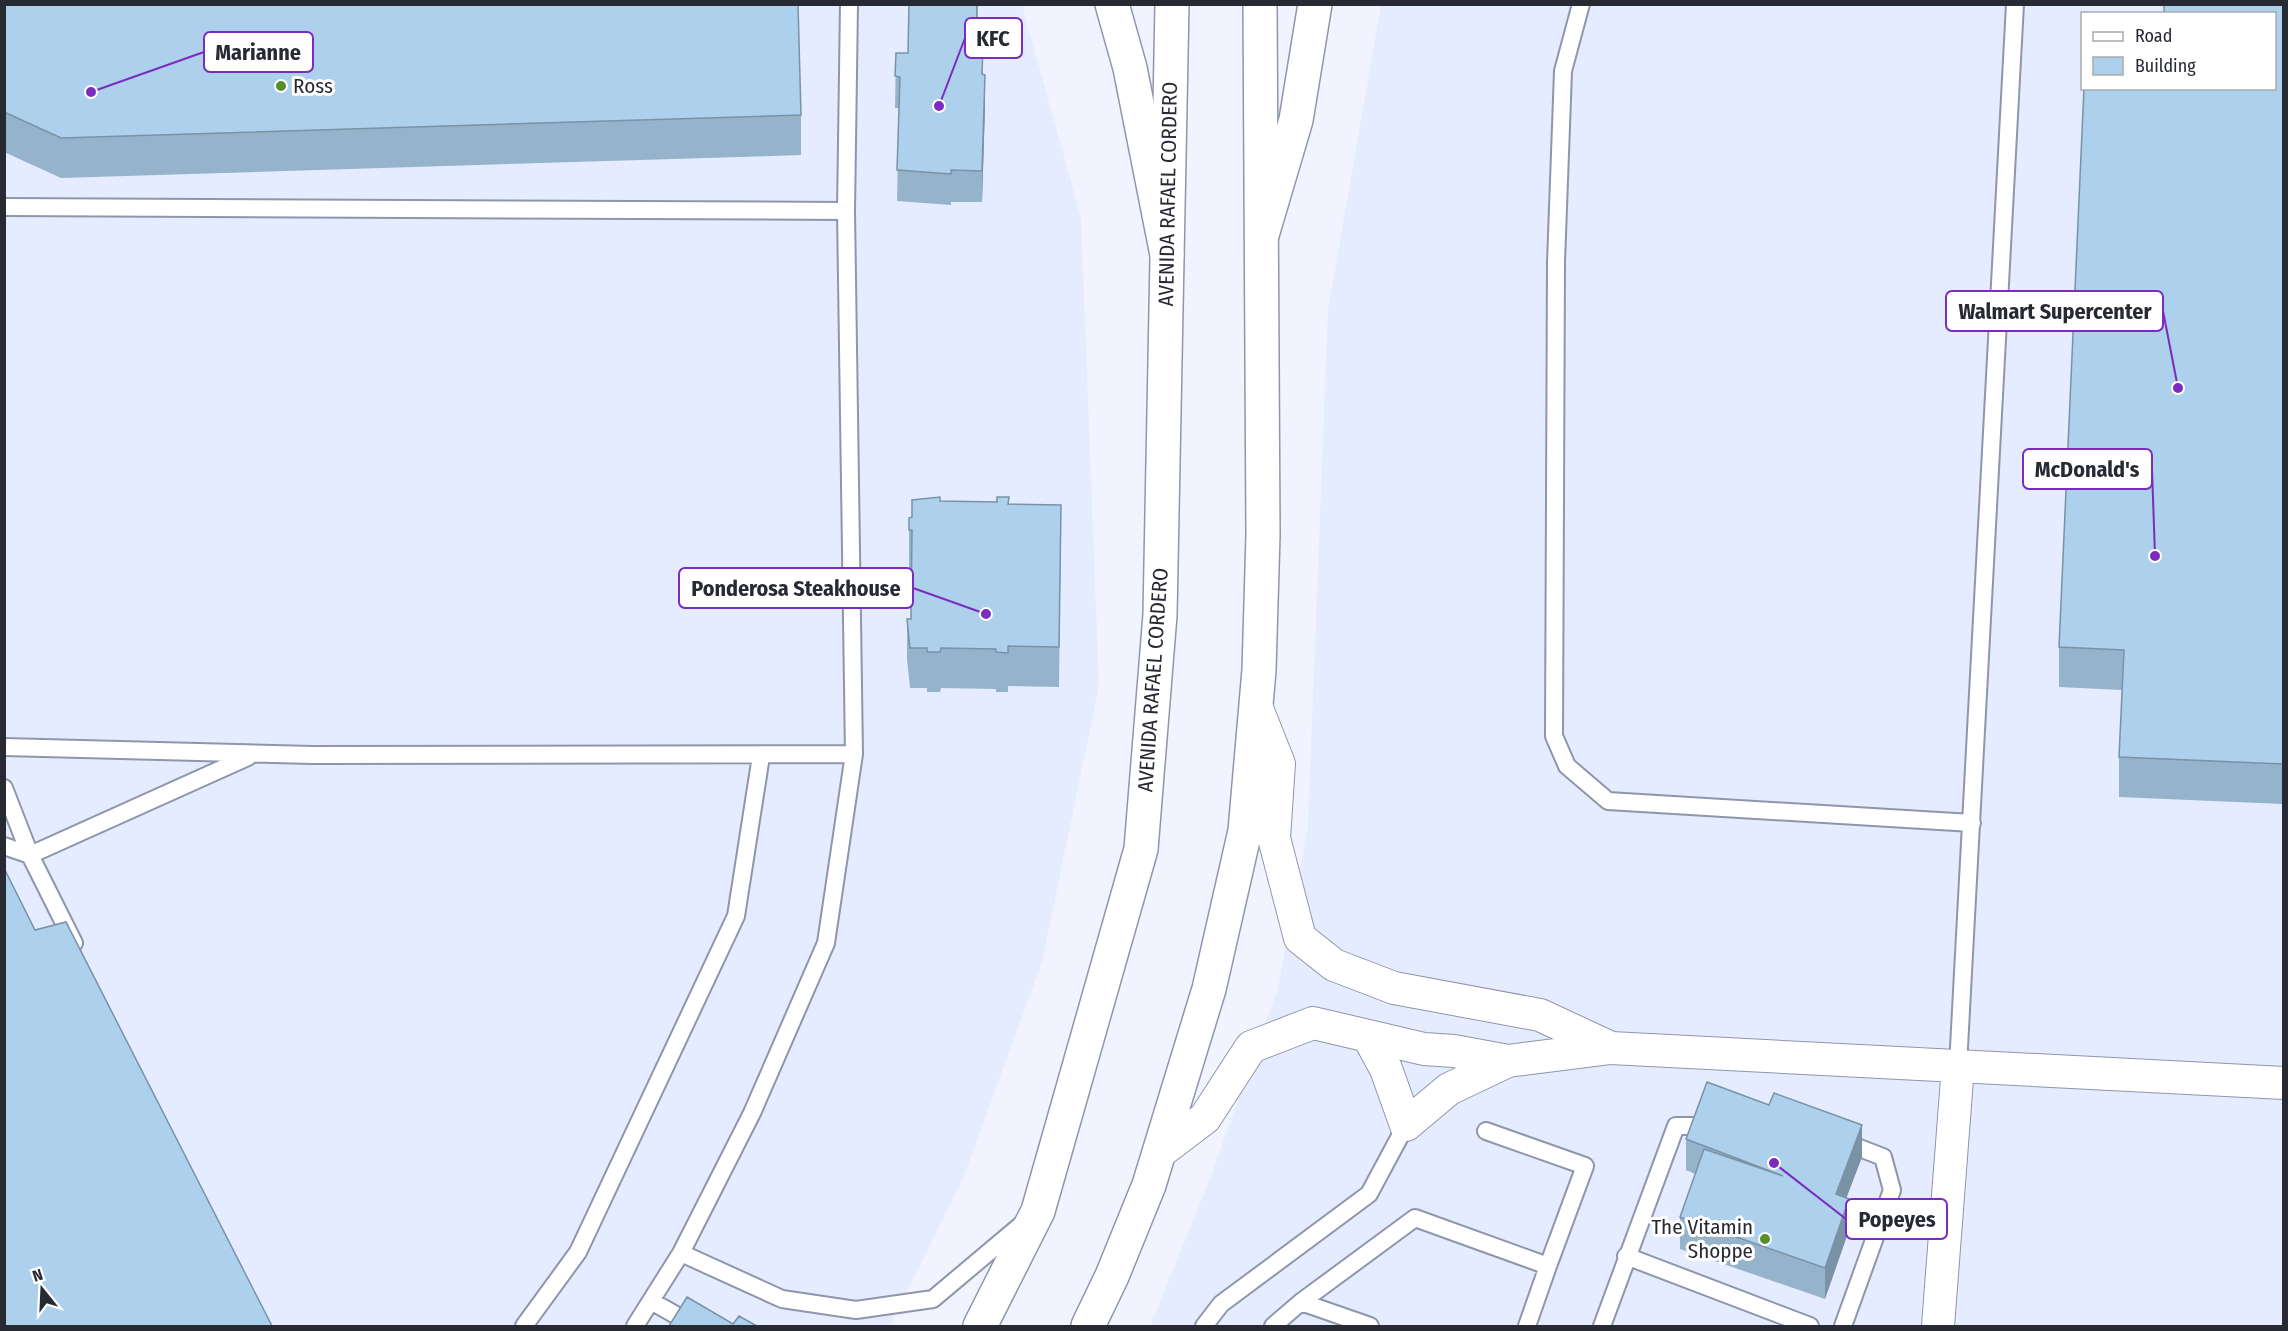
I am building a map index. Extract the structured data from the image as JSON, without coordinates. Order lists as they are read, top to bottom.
{
  "streets": {
    "main road": ["AVENIDA RAFAEL CORDERO"]
  },
  "places": [
    "Ross",
    "Marianne",
    "KFC",
    "Walmart Supercenter",
    "McDonald's",
    "Ponderosa Steakhouse",
    "Popeyes",
    "The Vitamin Shoppe"
  ],
  "legend": ["Road", "Building"],
  "north": "top"
}
